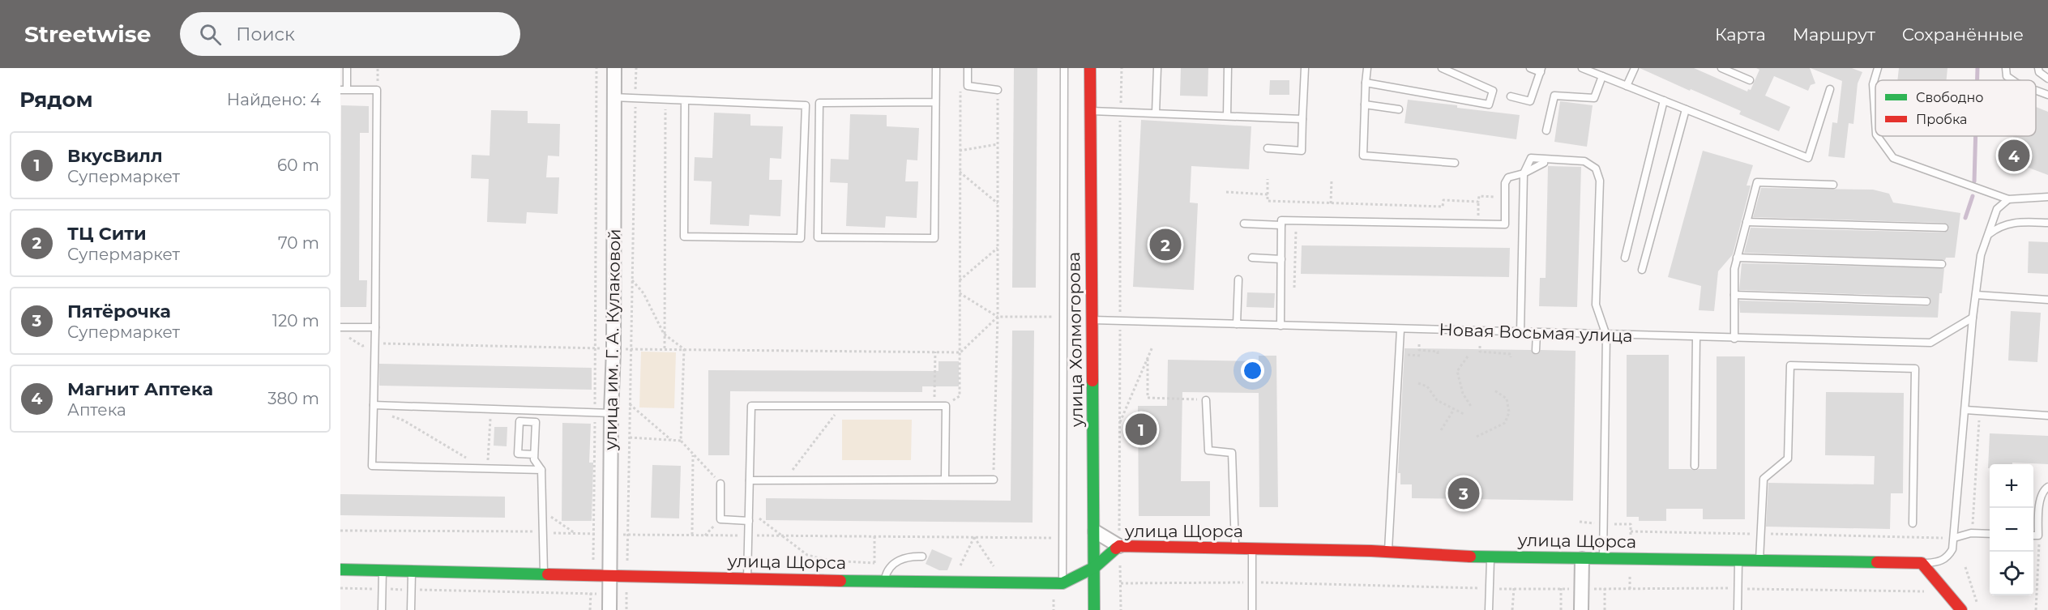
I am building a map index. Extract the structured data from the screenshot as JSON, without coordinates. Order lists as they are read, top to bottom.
{
  "streets": {
    "street": ["улица им. Г. А. Кулаковой", "улица Холмогорова", "улица Щорса"],
    "lane": ["Новая Восьмая улица"]
  },
  "crossings": [
    ["Новая Восьмая улица", "улица Холмогорова"],
    ["улица им. Г. А. Кулаковой", "улица Щорса"],
    ["улица Холмогорова", "улица Щорса"]
  ],
  "legend": ["Свободно", "Пробка"],
  "page": {
    "header": "Streetwise",
    "search": "Поиск",
    "nav": ["Карта", "Маршрут", "Сохранённые"],
    "heading": ["Рядом", "Найдено: 4"],
    "list": [
      {
        "mark": "1",
        "name": "ВкусВилл",
        "note": "Супермаркет",
        "value": "60 m"
      },
      {
        "mark": "2",
        "name": "ТЦ Сити",
        "note": "Супермаркет",
        "value": "70 m"
      },
      {
        "mark": "3",
        "name": "Пятёрочка",
        "note": "Супермаркет",
        "value": "120 m"
      },
      {
        "mark": "4",
        "name": "Магнит Аптека",
        "note": "Аптека",
        "value": "380 m"
      }
    ],
    "pins": [
      "4",
      "2",
      "1",
      "3"
    ],
    "map_buttons": ["+", "−"]
  }
}
